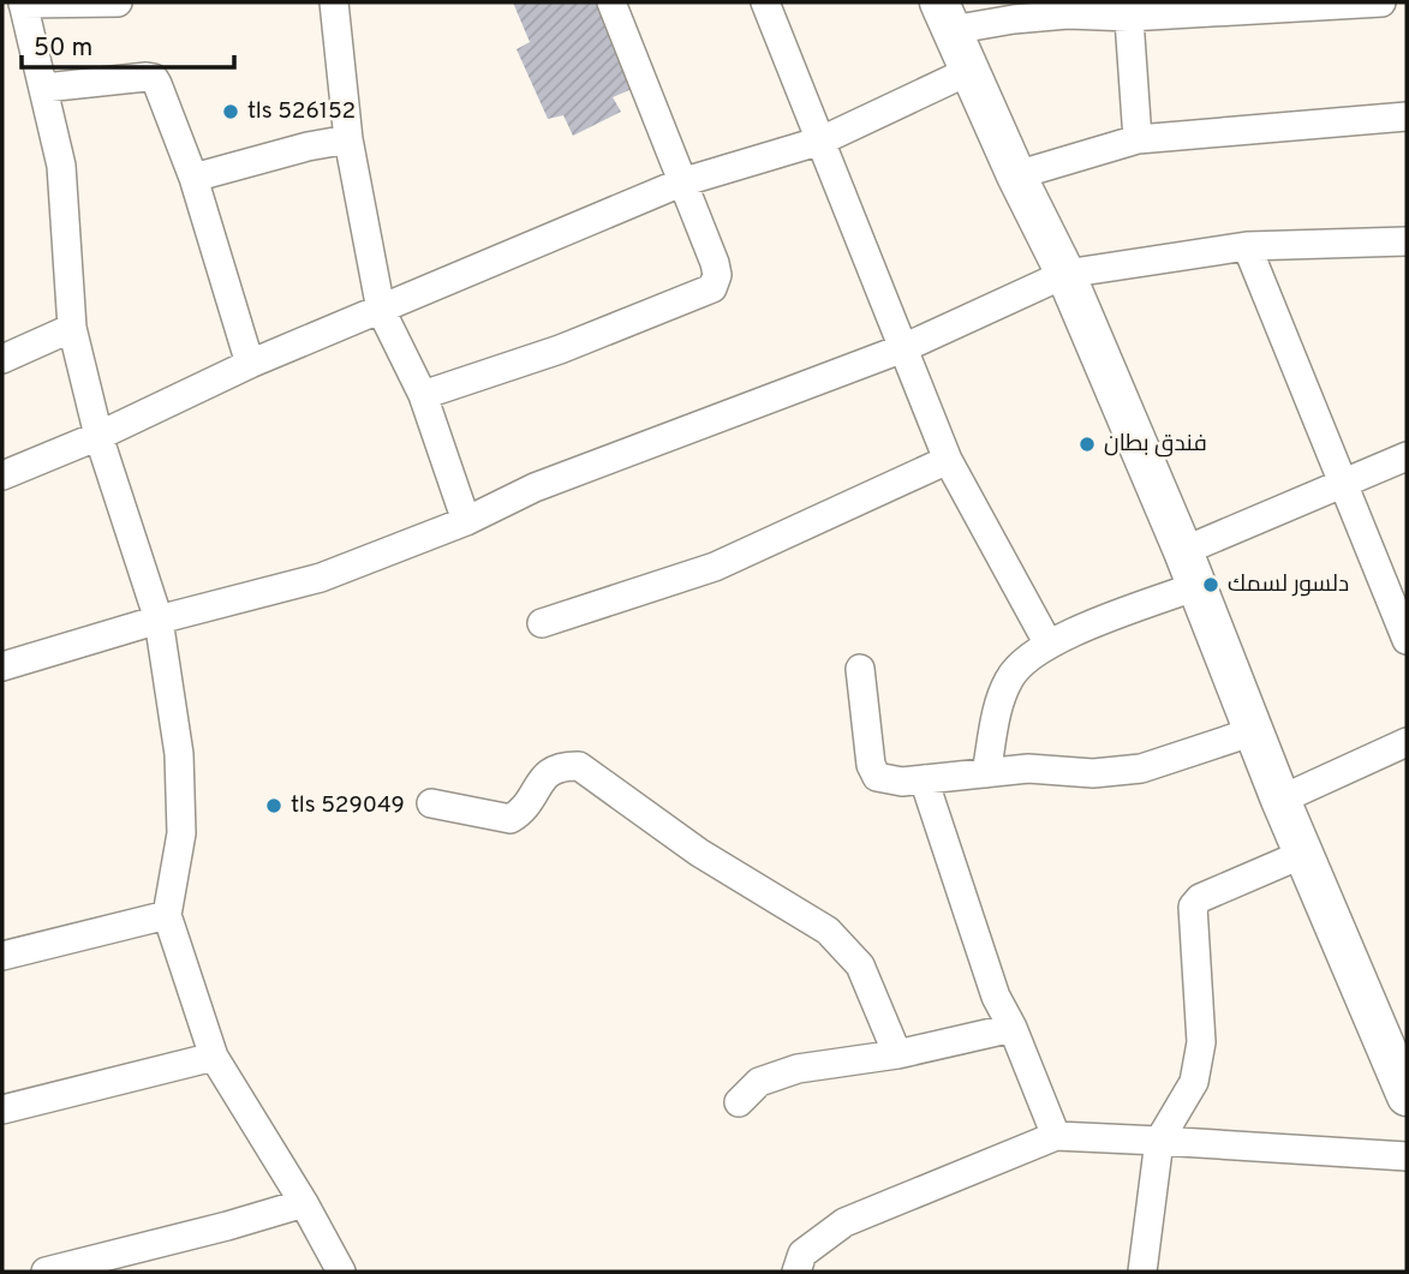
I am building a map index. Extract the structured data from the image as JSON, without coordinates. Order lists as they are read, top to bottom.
{
  "places": [
    "tls 526152",
    "فندق بطان",
    "دلسور لسمك",
    "tls 529049"
  ],
  "scale_bar": "50 m"
}
